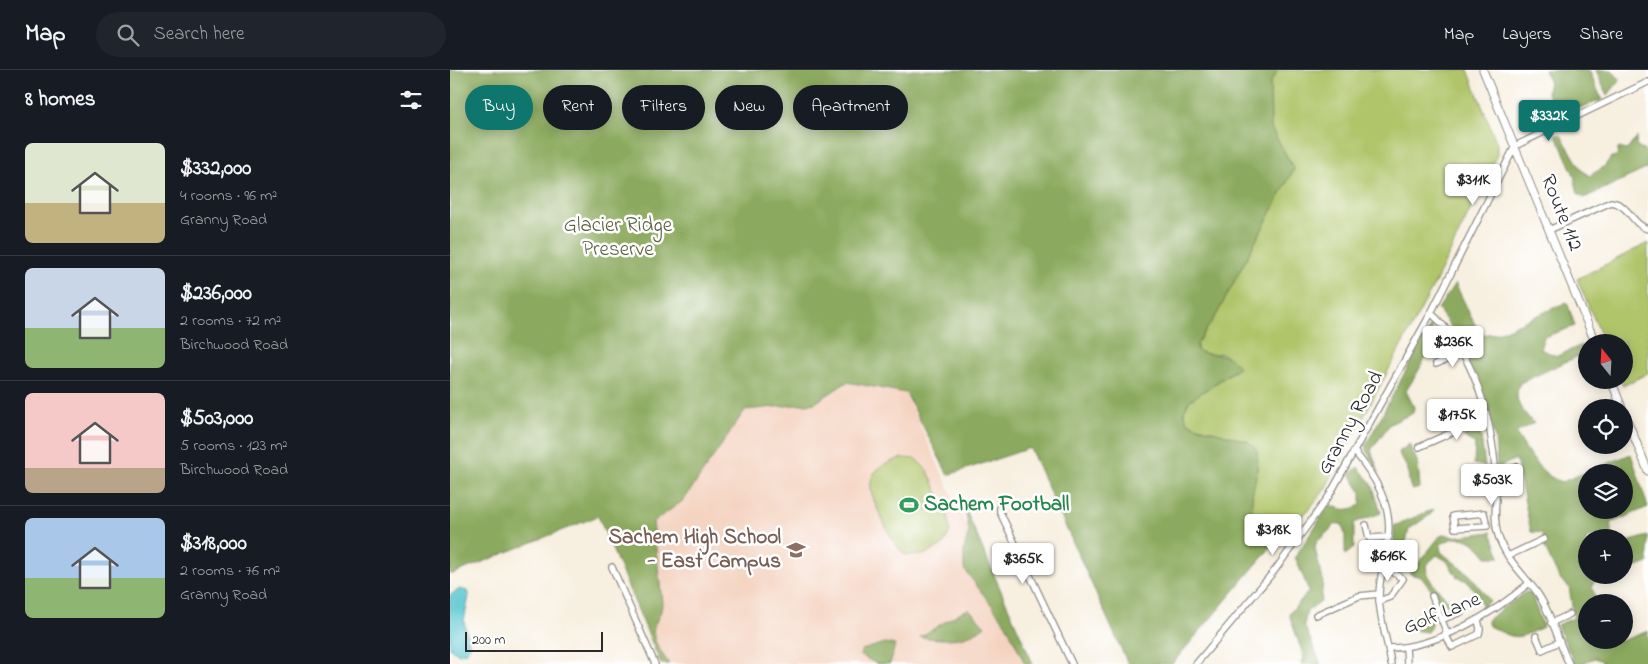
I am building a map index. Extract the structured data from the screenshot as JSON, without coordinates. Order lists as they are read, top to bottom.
{
  "streets": {
    "main road": ["Route 112"],
    "street": ["Granny Road", "Golf Lane"]
  },
  "crossings": [
    ["Route 112", "Granny Road"]
  ],
  "parks": ["Glacier Ridge Preserve"],
  "places": {
    "sports": ["Sachem Football"],
    "school or university": ["Sachem High School - East Campus"]
  },
  "scale_bar": "200 m",
  "north": "top",
  "page": {
    "header": "Map",
    "search": "Search here",
    "nav": ["Map", "Layers", "Share"],
    "heading": "8 homes",
    "chip": [
      "Buy",
      "Rent",
      "Filters",
      "New",
      "Apartment"
    ],
    "price": [
      "$332K",
      "$311K",
      "$236K",
      "$175K",
      "$503K",
      "$318K",
      "$616K",
      "$365K"
    ],
    "list": [
      {
        "name": "$332,000",
        "note": "4 rooms · 96 m² · Granny Road"
      },
      {
        "name": "$236,000",
        "note": "2 rooms · 72 m² · Birchwood Road"
      },
      {
        "name": "$503,000",
        "note": "5 rooms · 123 m² · Birchwood Road"
      },
      {
        "name": "$318,000",
        "note": "2 rooms · 76 m² · Granny Road"
      }
    ],
    "map_buttons": ["+", "−"],
    "scale": "200 m"
  }
}
